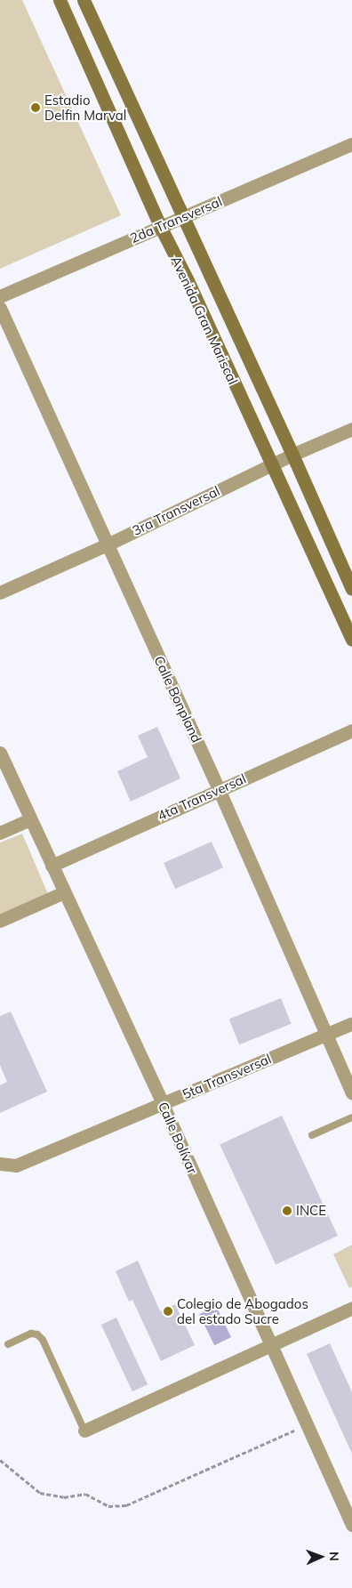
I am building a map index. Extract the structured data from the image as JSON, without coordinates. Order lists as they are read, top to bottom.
{
  "streets": {
    "street": [
      "2da Transversal",
      "Avenida Gran Mariscal",
      "3ra Transversal",
      "Calle Bonpland",
      "4ta Transversal",
      "5ta Transversal",
      "Calle Bolívar"
    ]
  },
  "crossings": [
    ["2da Transversal", "Avenida Gran Mariscal"],
    ["Avenida Gran Mariscal", "3ra Transversal"],
    ["3ra Transversal", "Calle Bonpland"],
    ["Calle Bonpland", "4ta Transversal"],
    ["Calle Bonpland", "5ta Transversal"],
    ["4ta Transversal", "Calle Bolívar"],
    ["5ta Transversal", "Calle Bolívar"]
  ],
  "places": ["Estadio Delfin Marval", "INCE", "Colegio de Abogados del estado Sucre"],
  "north": "right"
}
